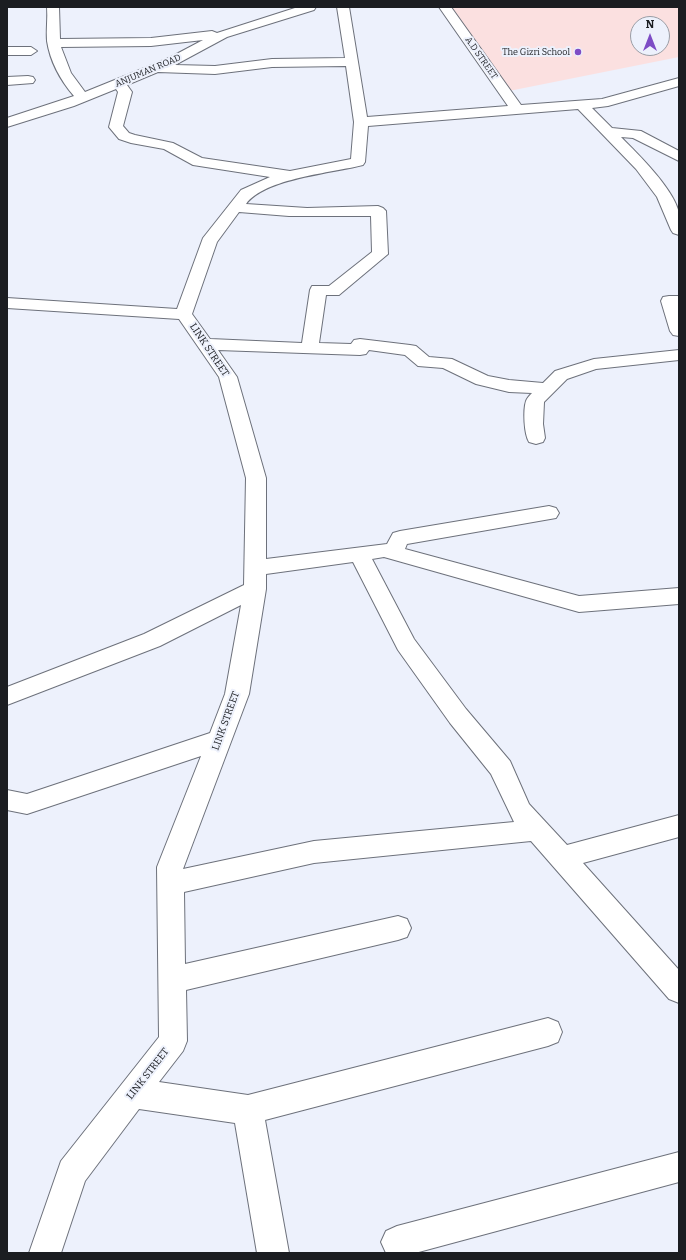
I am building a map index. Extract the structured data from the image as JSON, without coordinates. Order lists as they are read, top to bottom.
{
  "streets": {
    "street": ["A.D STREET", "ANJUMAN ROAD", "LINK STREET"]
  },
  "places": ["The Gizri School"],
  "north": "top"
}
